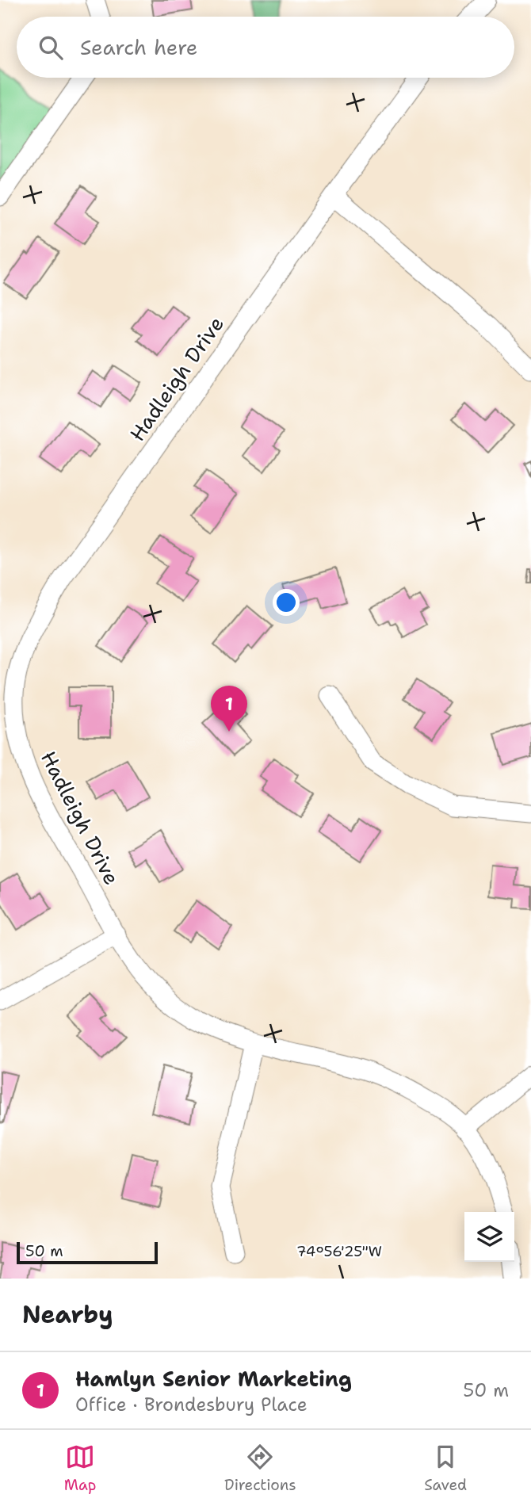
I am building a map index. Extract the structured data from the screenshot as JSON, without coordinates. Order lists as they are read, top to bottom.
{
  "streets": {
    "street": ["Hadleigh Drive"]
  },
  "scale_bar": "50 m",
  "page": {
    "search": "Search here",
    "pins": "1",
    "scale": "50 m",
    "heading": "Nearby",
    "list": [
      {
        "mark": "1",
        "name": "Hamlyn Senior Marketing",
        "note": "Office · Brondesbury Place",
        "value": "50 m"
      }
    ],
    "nav": ["Map", "Directions", "Saved"]
  },
  "coordinates": ["74°56'25\"W"]
}
